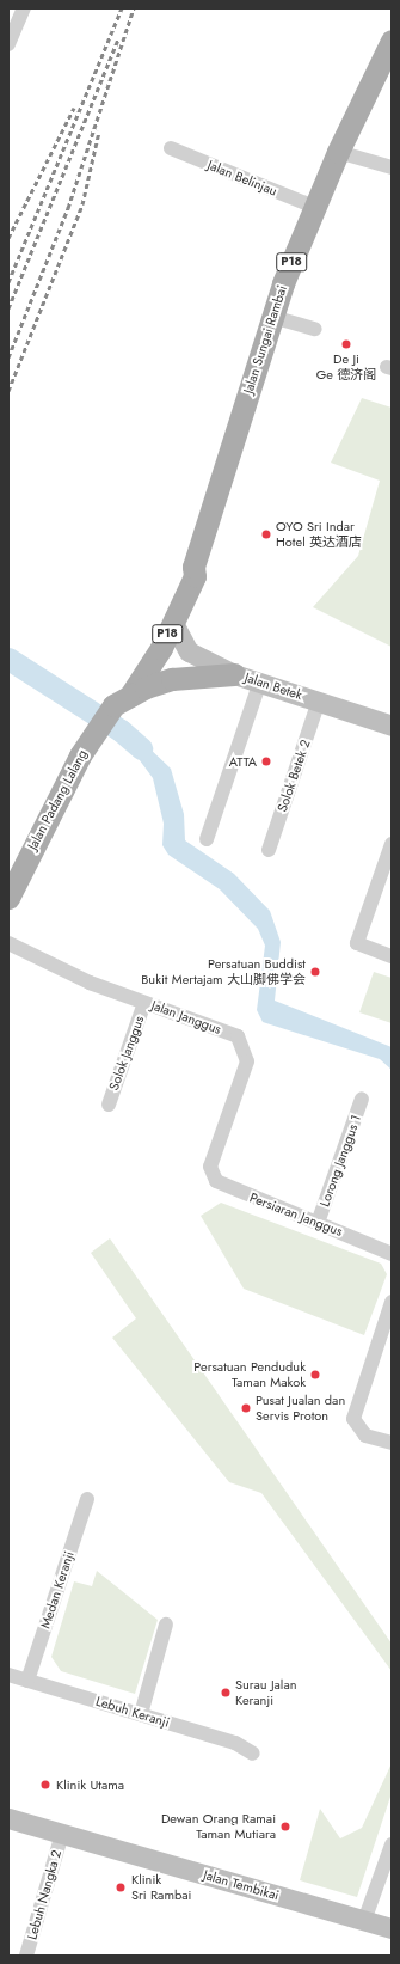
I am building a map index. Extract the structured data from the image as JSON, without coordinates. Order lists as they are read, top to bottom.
{
  "streets": {
    "main road": ["P18", "Jalan Sungai Rambai", "Jalan Padang Lalang"],
    "street": [
      "Jalan Belinjau",
      "Jalan Betek",
      "Solok Betek 2",
      "Jalan Janggus",
      "Solok Janggus",
      "Lorong Janggus 1",
      "Persiaran Janggus",
      "Medan Keranji",
      "Lebuh Keranji",
      "Jalan Tembikai",
      "Lebuh Nangka 2"
    ]
  },
  "crossings": [
    ["Jalan Belinjau", "Jalan Sungai Rambai"],
    ["Jalan Sungai Rambai", "Jalan Betek"],
    ["Jalan Sungai Rambai", "Jalan Padang Lalang"],
    ["Jalan Betek", "Solok Betek 2"],
    ["Jalan Janggus", "Solok Janggus"],
    ["Jalan Janggus", "Persiaran Janggus"],
    ["Lorong Janggus 1", "Persiaran Janggus"],
    ["Medan Keranji", "Lebuh Keranji"],
    ["Jalan Tembikai", "Lebuh Nangka 2"]
  ],
  "places": [
    "De Ji Ge 德济阁",
    "OYO Sri Indar Hotel 英达酒店",
    "ATTA",
    "Persatuan Buddist Bukit Mertajam 大山脚佛学会",
    "Persatuan Penduduk Taman Makok",
    "Pusat Jualan dan Servis Proton",
    "Surau Jalan Keranji",
    "Klinik Utama",
    "Dewan Orang Ramai Taman Mutiara",
    "Klinik Sri Rambai"
  ]
}
